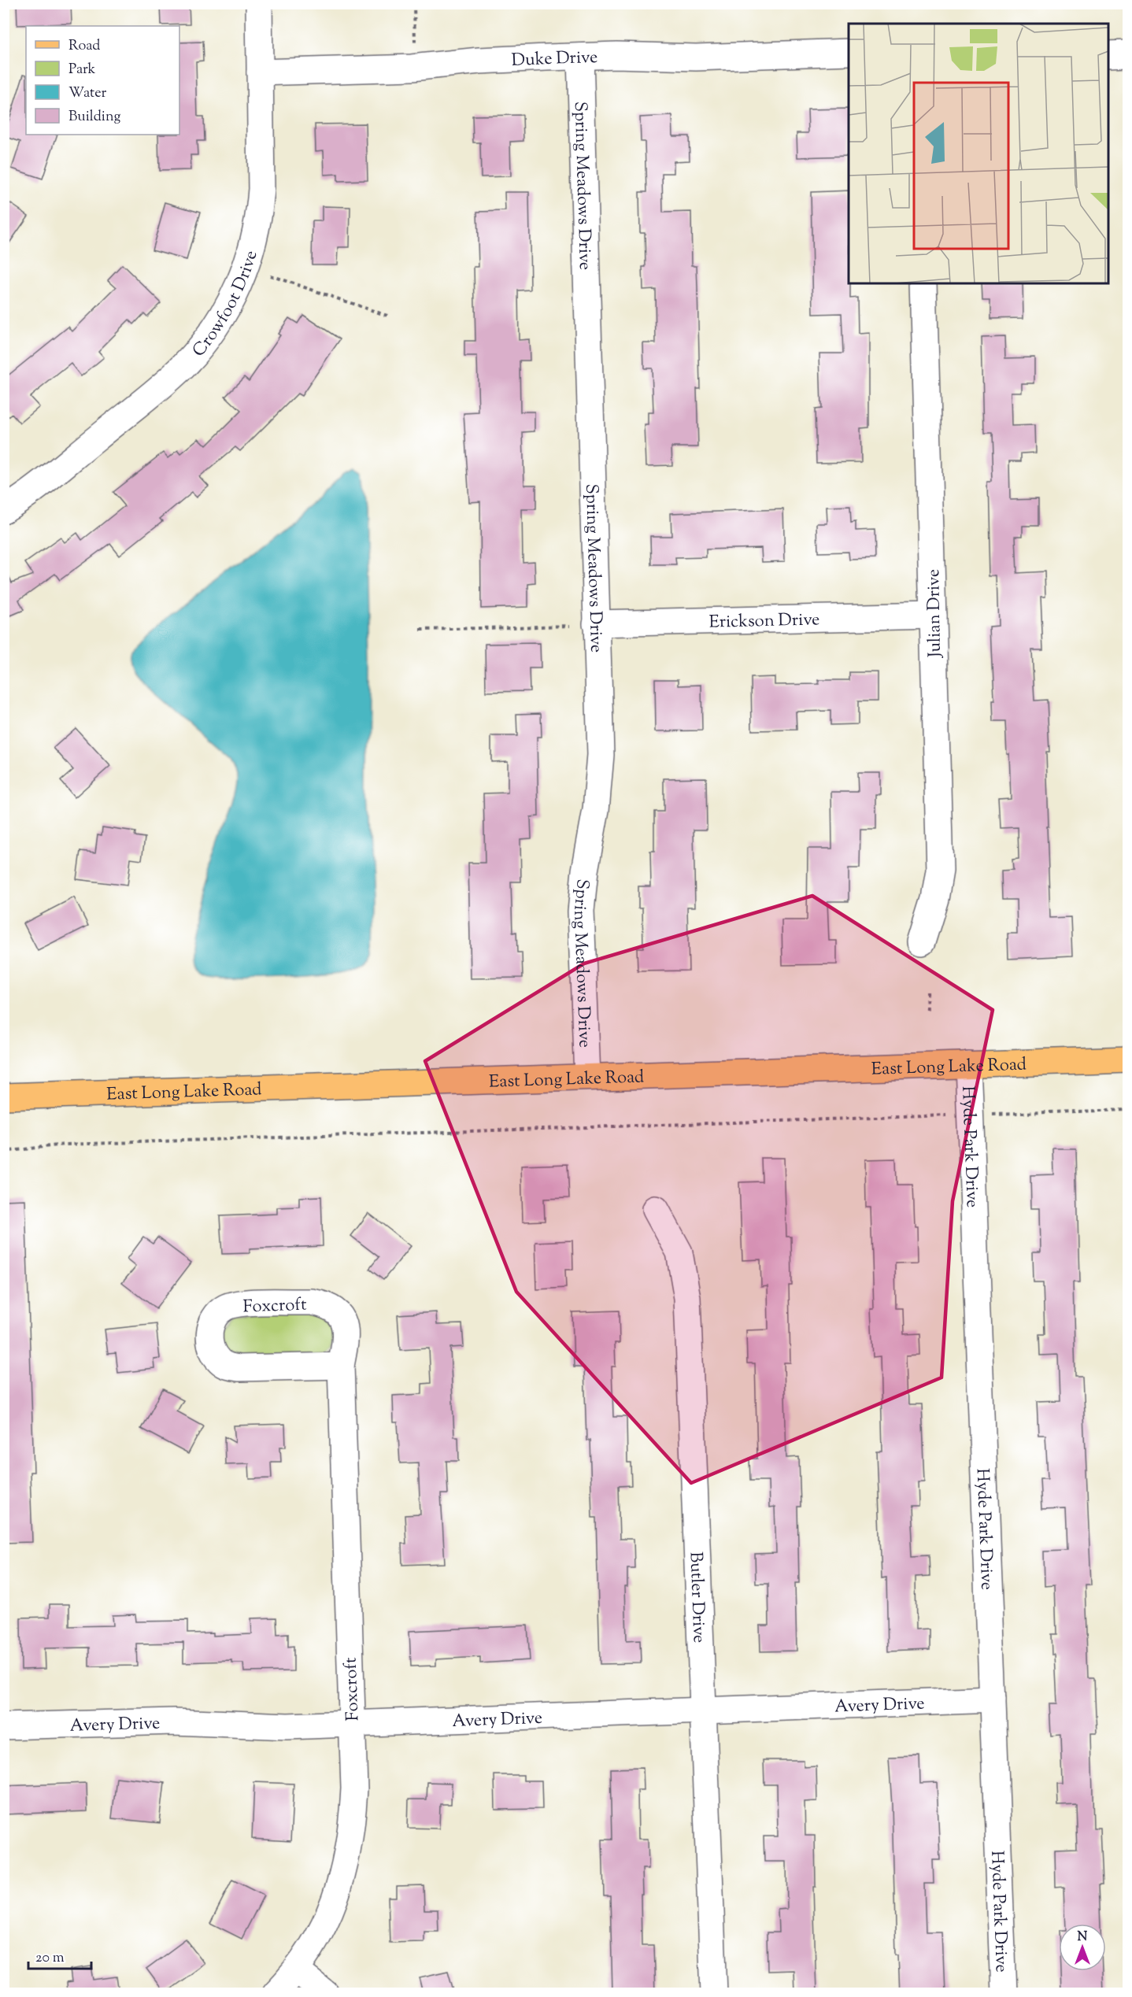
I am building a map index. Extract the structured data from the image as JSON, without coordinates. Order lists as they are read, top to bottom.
{
  "streets": {
    "main road": ["East Long Lake Road"],
    "street": [
      "Duke Drive",
      "Spring Meadows Drive",
      "Crowfoot Drive",
      "Julian Drive",
      "Erickson Drive",
      "Hyde Park Drive",
      "Foxcroft",
      "Butler Drive",
      "Avery Drive"
    ]
  },
  "crossings": [
    ["Duke Drive", "Spring Meadows Drive"],
    ["Duke Drive", "Crowfoot Drive"],
    ["Spring Meadows Drive", "Erickson Drive"],
    ["Spring Meadows Drive", "East Long Lake Road"],
    ["Julian Drive", "Erickson Drive"],
    ["East Long Lake Road", "Hyde Park Drive"],
    ["Hyde Park Drive", "Avery Drive"],
    ["Foxcroft", "Avery Drive"],
    ["Butler Drive", "Avery Drive"]
  ],
  "legend": [
    "Road",
    "Park",
    "Water",
    "Building"
  ],
  "scale_bar": "20 m",
  "north": "top"
}
